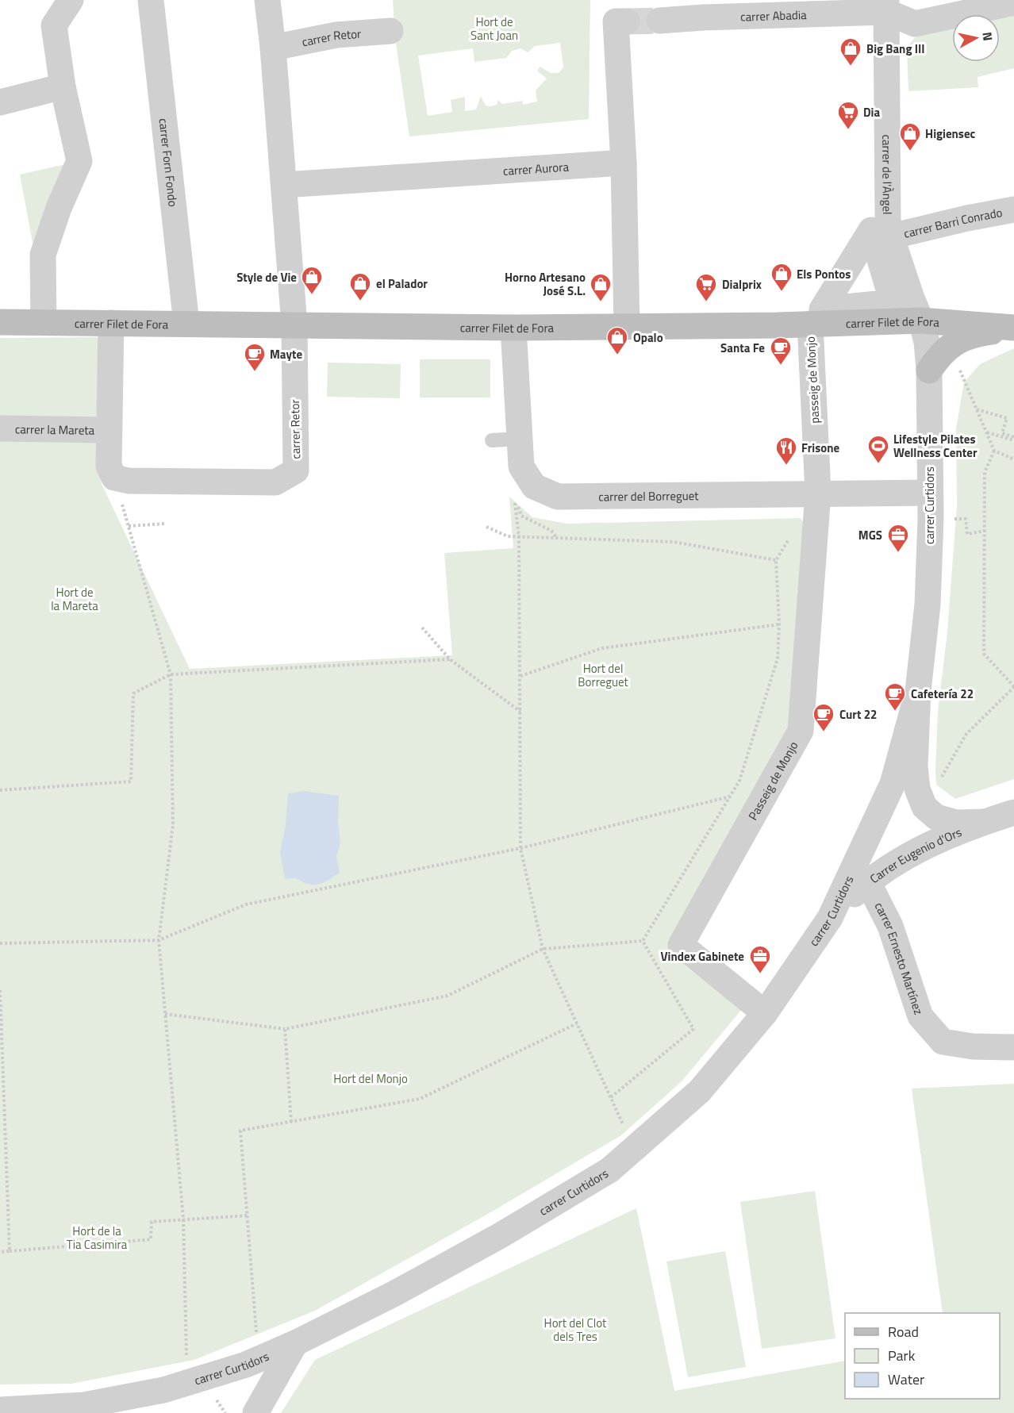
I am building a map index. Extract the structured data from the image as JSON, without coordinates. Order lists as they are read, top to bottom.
{
  "streets": {
    "street": [
      "carrer Abadia",
      "carrer Retor",
      "carrer Forn Fondo",
      "carrer Aurora",
      "carrer de l'Àngel",
      "carrer Barri Conrado",
      "carrer Filet de Fora",
      "passeig de Monjo",
      "carrer la Mareta",
      "carrer del Borreguet",
      "carrer Curtidors",
      "Passeig de Monjo",
      "Carrer Eugenio d'Ors",
      "carrer Ernesto Martínez"
    ]
  },
  "crossings": [
    ["carrer Abadia", "carrer de l'Àngel"],
    ["carrer Retor", "carrer Aurora"],
    ["carrer Retor", "carrer Filet de Fora"],
    ["carrer Forn Fondo", "carrer Filet de Fora"],
    ["carrer de l'Àngel", "carrer Barri Conrado"],
    ["carrer de l'Àngel", "carrer Filet de Fora"],
    ["carrer de l'Àngel", "carrer Curtidors"],
    ["carrer Filet de Fora", "passeig de Monjo"],
    ["carrer Filet de Fora", "carrer del Borreguet"],
    ["carrer Filet de Fora", "carrer Curtidors"],
    ["passeig de Monjo", "carrer del Borreguet"],
    ["passeig de Monjo", "Passeig de Monjo"],
    ["carrer del Borreguet", "carrer Curtidors"],
    ["carrer del Borreguet", "Passeig de Monjo"],
    ["carrer Curtidors", "Passeig de Monjo"],
    ["carrer Curtidors", "Carrer Eugenio d'Ors"],
    ["Carrer Eugenio d'Ors", "carrer Ernesto Martínez"]
  ],
  "parks": [
    "Hort de Sant Joan",
    "Hort de la Mareta",
    "Hort del Borreguet",
    "Hort del Monjo",
    "Hort de la Tia Casimira",
    "Hort del Clot dels Tres"
  ],
  "places": {
    "shop": [
      "Big Bang III",
      "Higiensec",
      "Els Pontos",
      "Style de Vie",
      "el Palador",
      "Horno Artesano José S.L.",
      "Opalo"
    ],
    "supermarket": ["Dia", "Dialprix"],
    "cafe": [
      "Santa Fe",
      "Mayte",
      "Cafetería 22",
      "Curt 22"
    ],
    "sports": ["Lifestyle Pilates Wellness Center"],
    "restaurant": ["Frisone"],
    "office": ["MGS", "Vindex Gabinete"]
  },
  "legend": ["Road", "Park", "Water"],
  "north": "right"
}
